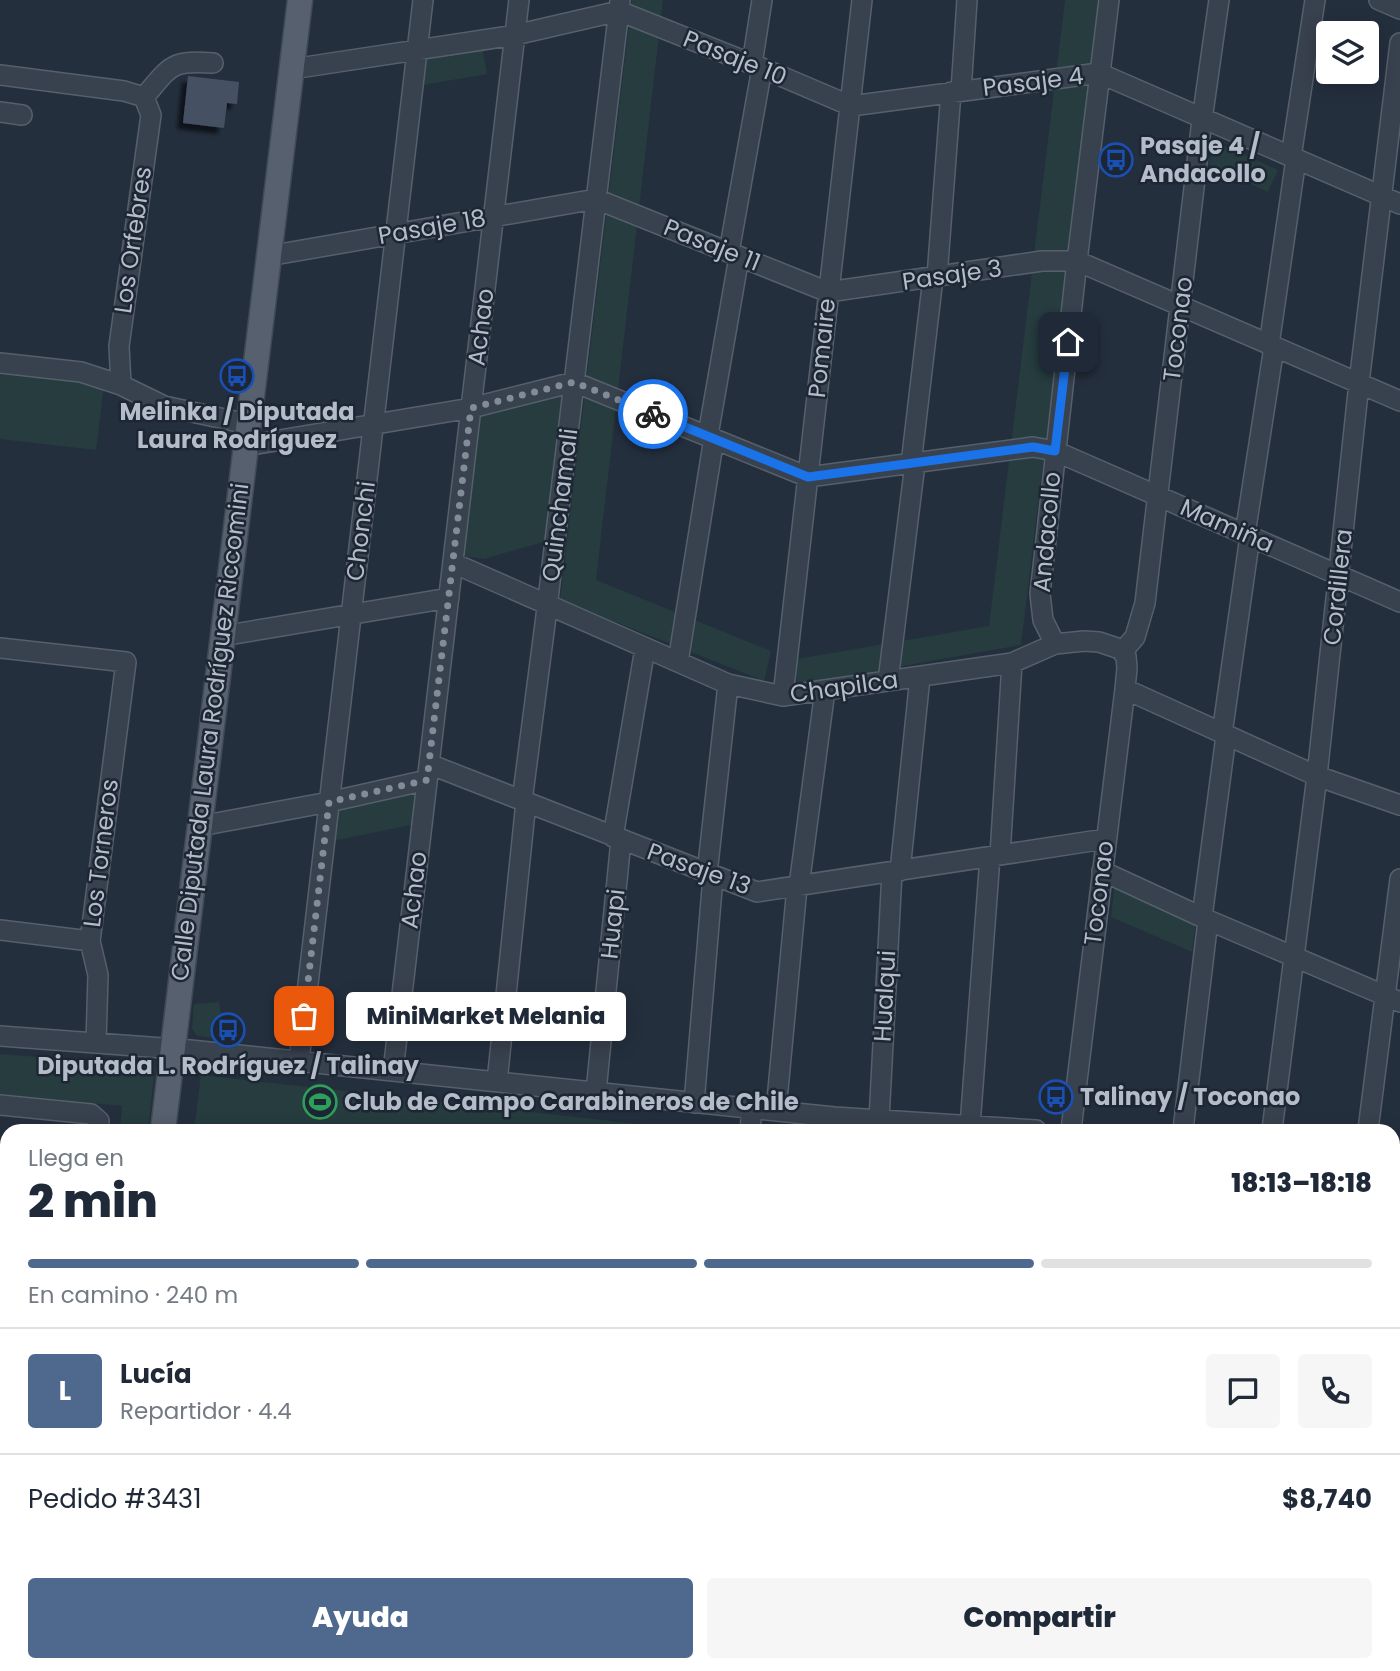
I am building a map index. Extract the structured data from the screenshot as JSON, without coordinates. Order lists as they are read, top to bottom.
{
  "streets": {
    "main road": ["Calle Diputada Laura Rodríguez Riccomini"],
    "street": [
      "Pasaje 10",
      "Pasaje 4",
      "Pasaje 18",
      "Los Orfebres",
      "Pasaje 11",
      "Pasaje 3",
      "Achao",
      "Toconao",
      "Pomaire",
      "Quinchamali",
      "Mamiña",
      "Chonchi",
      "Andacollo",
      "Cordillera",
      "Chapilca",
      "Los Torneros",
      "Pasaje 13",
      "Huapi",
      "Hualqui"
    ]
  },
  "crossings": [
    ["Pasaje 10", "Pasaje 4"],
    ["Pasaje 10", "Pomaire"],
    ["Pasaje 10", "Quinchamali"],
    ["Pasaje 4", "Toconao"],
    ["Pasaje 4", "Pomaire"],
    ["Pasaje 4", "Andacollo"],
    ["Pasaje 4", "Cordillera"],
    ["Pasaje 18", "Pasaje 11"],
    ["Pasaje 18", "Achao"],
    ["Pasaje 18", "Quinchamali"],
    ["Pasaje 18", "Chonchi"],
    ["Pasaje 18", "Calle Diputada Laura Rodríguez Riccomini"],
    ["Pasaje 11", "Pasaje 3"],
    ["Pasaje 11", "Pomaire"],
    ["Pasaje 11", "Quinchamali"],
    ["Pasaje 3", "Pomaire"],
    ["Pasaje 3", "Andacollo"],
    ["Achao", "Chapilca"],
    ["Achao", "Pasaje 13"],
    ["Toconao", "Mamiña"],
    ["Toconao", "Chapilca"],
    ["Toconao", "Pasaje 13"],
    ["Pomaire", "Chapilca"],
    ["Quinchamali", "Chapilca"],
    ["Quinchamali", "Pasaje 13"],
    ["Mamiña", "Andacollo"],
    ["Mamiña", "Cordillera"],
    ["Andacollo", "Chapilca"],
    ["Chapilca", "Huapi"],
    ["Chapilca", "Hualqui"],
    ["Pasaje 13", "Huapi"],
    ["Pasaje 13", "Hualqui"]
  ],
  "places": {
    "bus stop": [
      "Pasaje 4 / Andacollo",
      "Melinka / Diputada Laura Rodríguez",
      "Diputada L. Rodríguez / Talinay",
      "Talinay / Toconao"
    ],
    "other": ["MiniMarket Melania"],
    "sports": ["Club de Campo Carabineros de Chile"]
  },
  "page": {
    "bubble": "MiniMarket Melania",
    "heading": ["2 min", "Llega en", "18:13–18:18"],
    "panel": [
      "Lucía",
      "Repartidor · 4.4",
      "Pedido #3431",
      "$8,740"
    ],
    "bar": "En camino · 240 m",
    "round": "L",
    "buttons": ["Ayuda", "Compartir"]
  }
}
